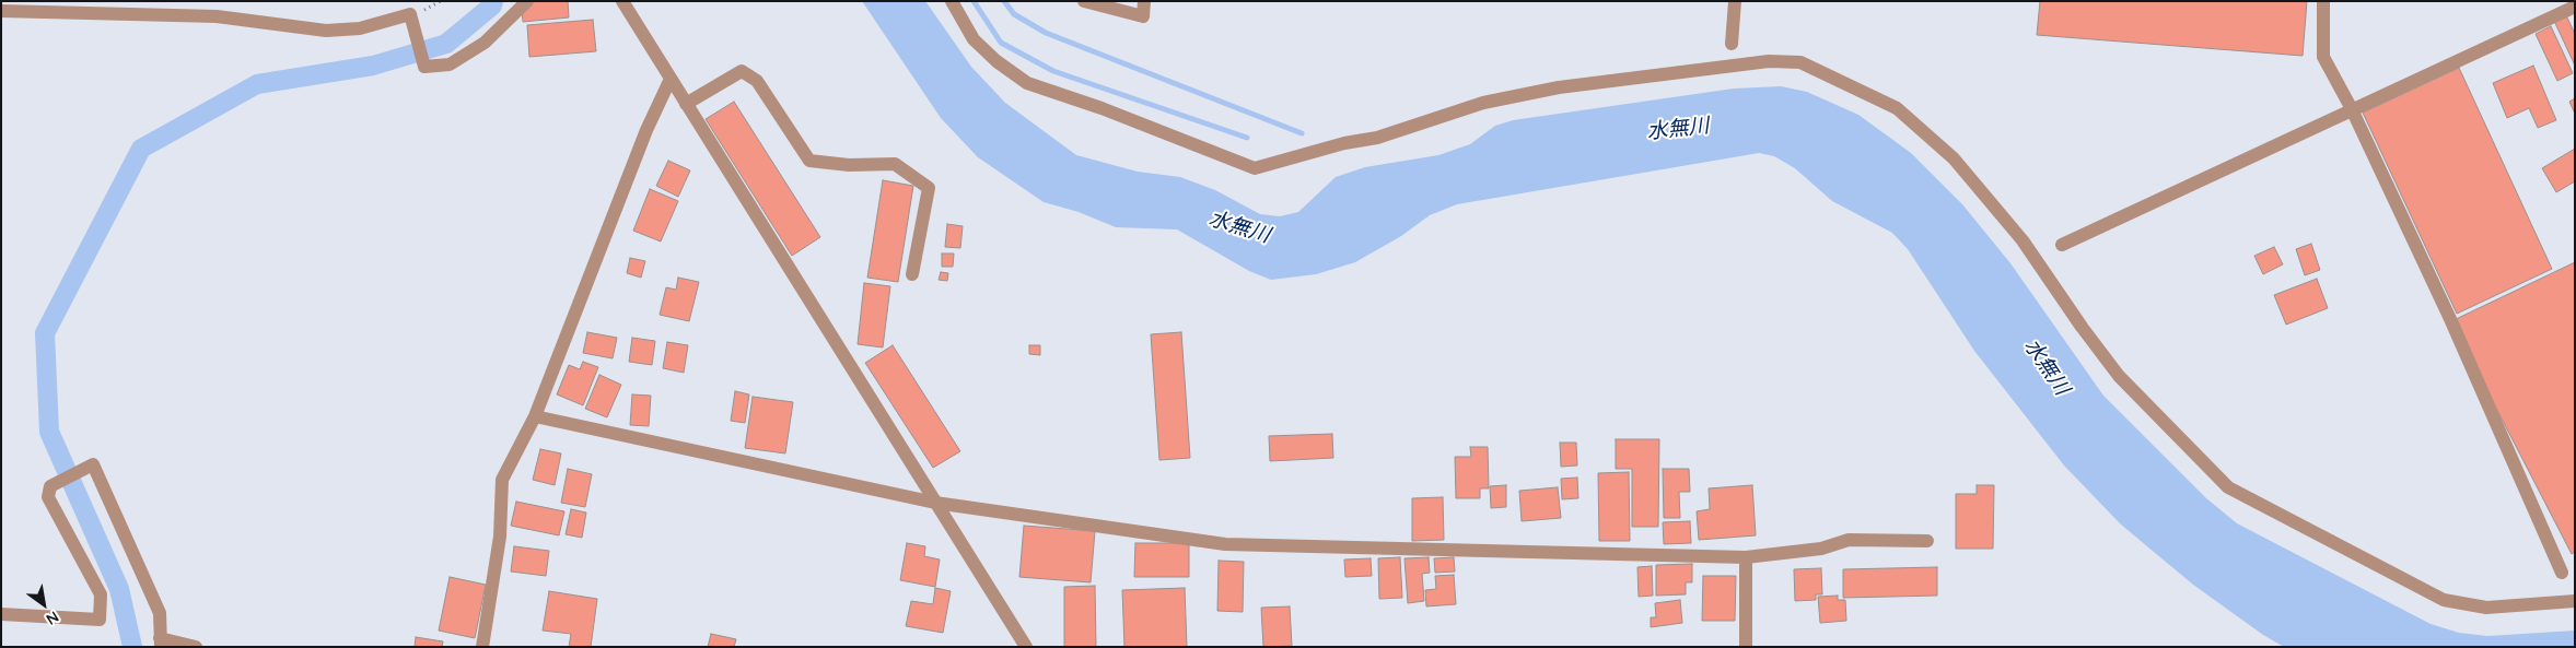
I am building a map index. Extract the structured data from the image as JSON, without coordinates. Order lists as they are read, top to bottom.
{
  "water": ["水無川"],
  "north": "bottom right"
}
